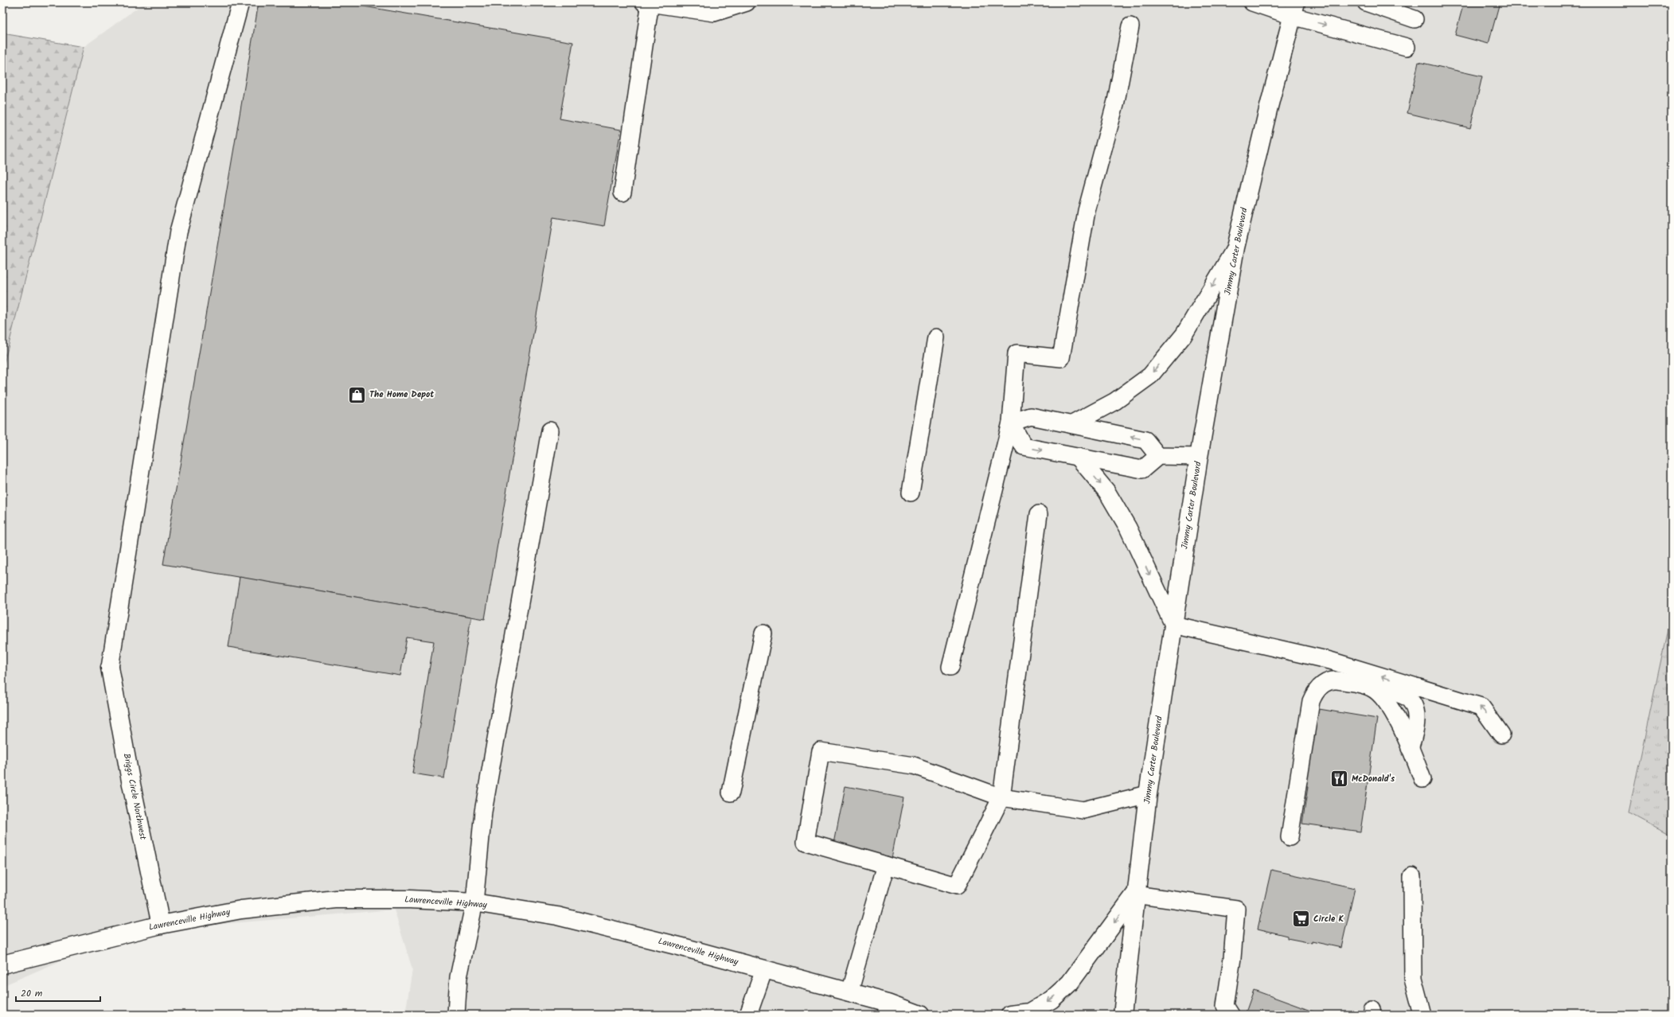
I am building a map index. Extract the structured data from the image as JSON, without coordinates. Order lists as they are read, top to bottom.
{
  "streets": {
    "main road": ["Jimmy Carter Boulevard", "Briggs Circle Northwest", "Lawrenceville Highway"]
  },
  "crossings": [
    ["Briggs Circle Northwest", "Lawrenceville Highway"]
  ],
  "places": {
    "shop": ["The Home Depot"],
    "restaurant": ["McDonald's"],
    "supermarket": ["Circle K"]
  },
  "scale_bar": "20 m"
}
